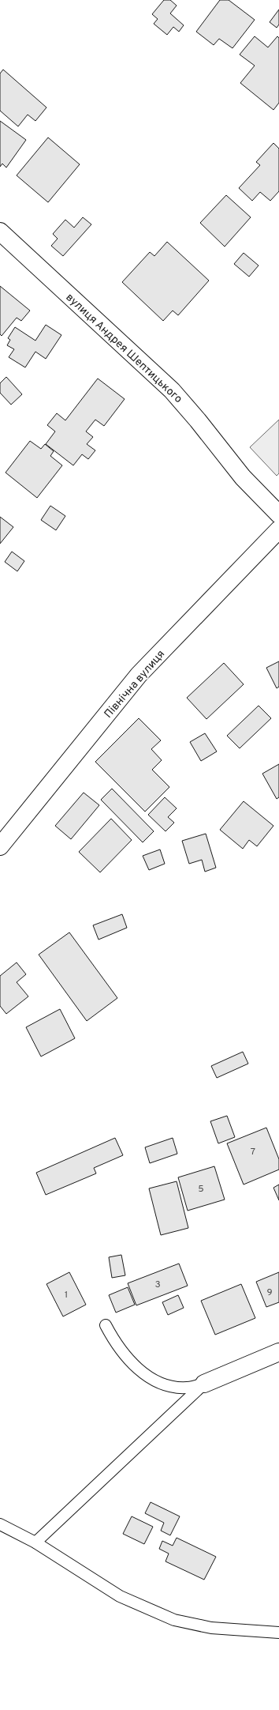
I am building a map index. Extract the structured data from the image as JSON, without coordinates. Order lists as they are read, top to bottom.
{
  "streets": {
    "street": ["вулиця Андрея Шептицького", "Північна вулиця"]
  },
  "house_numbers": [
    "7",
    "5",
    "3",
    "9",
    "1"
  ]
}
